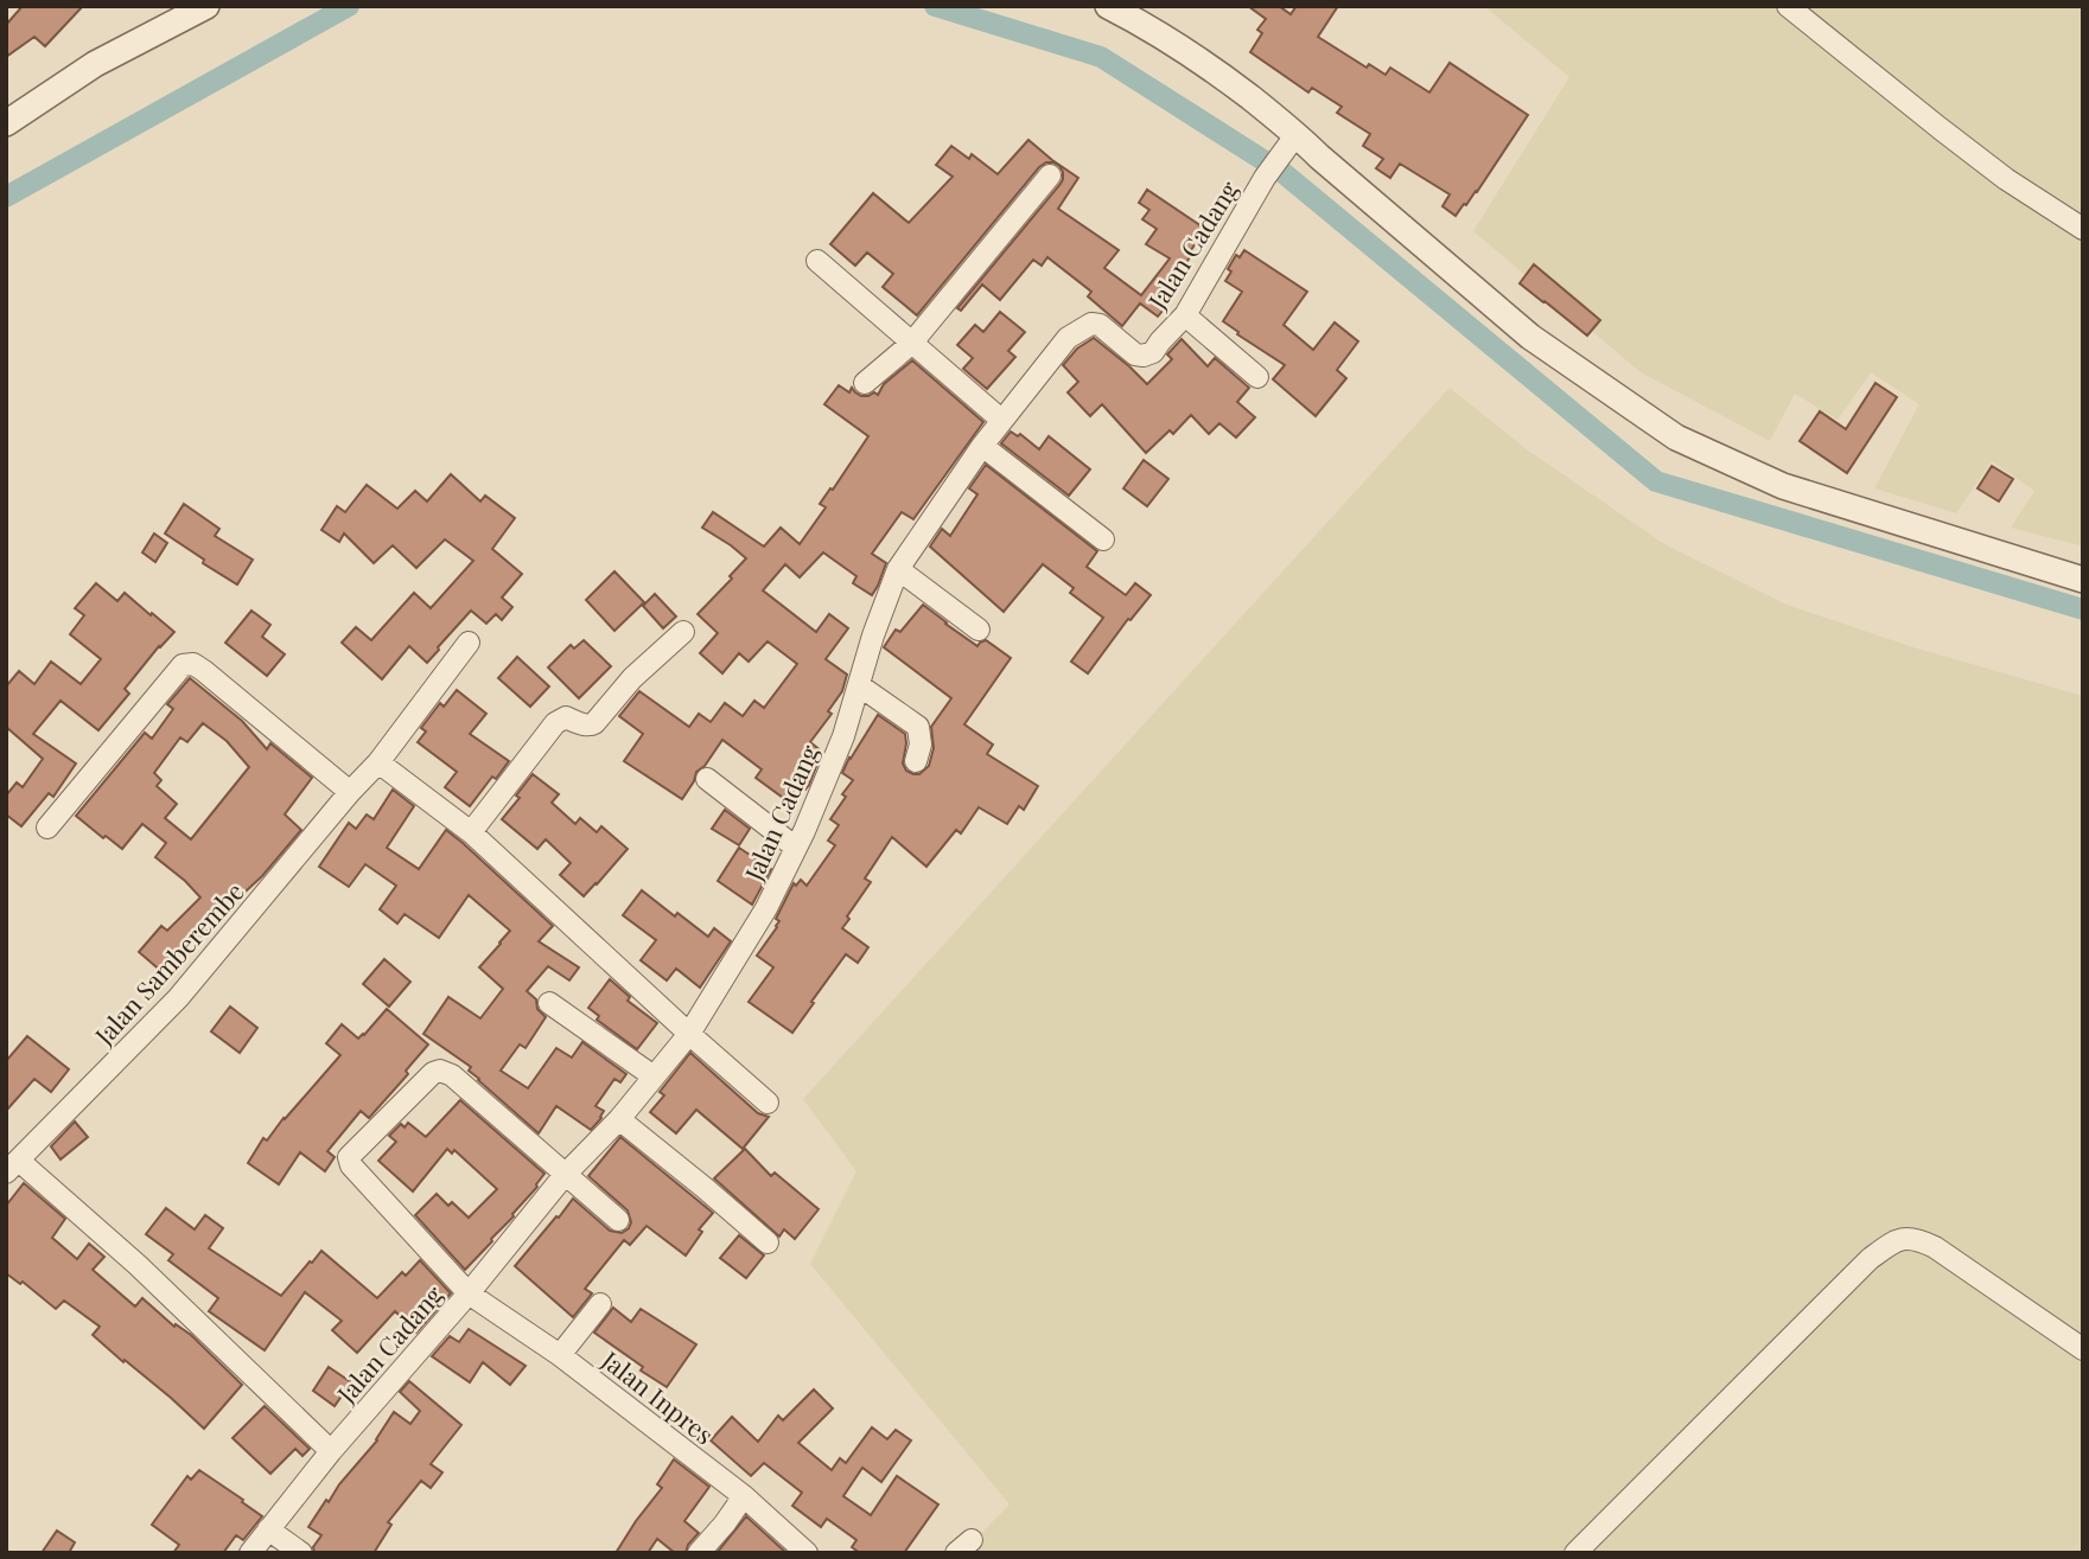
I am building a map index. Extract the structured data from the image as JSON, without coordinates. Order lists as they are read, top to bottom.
{
  "streets": {
    "street": ["Jalan Cadang", "Jalan Samberembe", "Jalan Inpres"]
  },
  "crossings": [
    ["Jalan Cadang", "Jalan Samberembe"],
    ["Jalan Cadang", "Jalan Inpres"]
  ]
}
